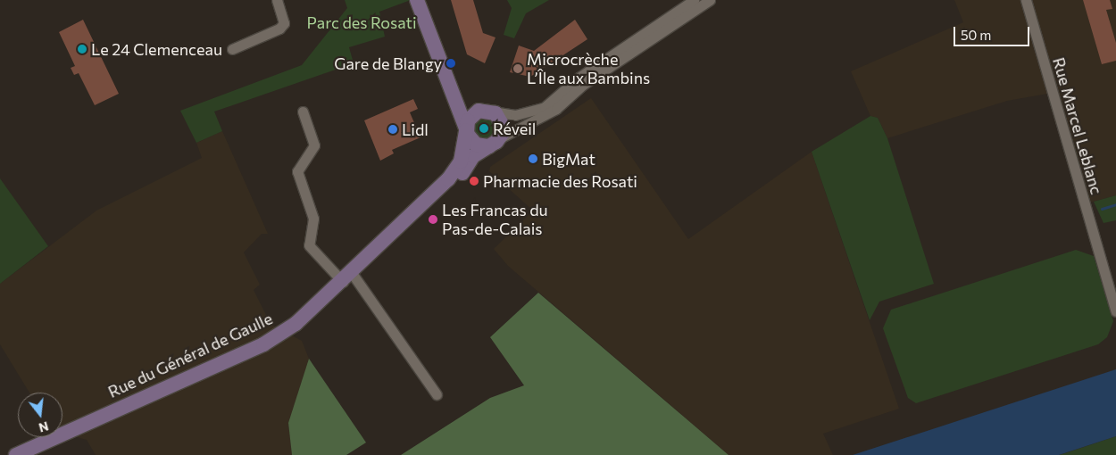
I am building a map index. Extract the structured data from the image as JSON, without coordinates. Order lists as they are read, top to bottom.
{
  "streets": {
    "street": ["Rue Marcel Leblanc", "Rue du Général de Gaulle"]
  },
  "parks": ["Parc des Rosati"],
  "places": [
    "Le 24 Clemenceau",
    "Gare de Blangy",
    "Microcrèche L’Île aux Bambins",
    "Réveil",
    "Lidl",
    "BigMat",
    "Pharmacie des Rosati",
    "Les Francas du Pas-de-Calais"
  ],
  "scale_bar": "50 m",
  "north": "bottom"
}
